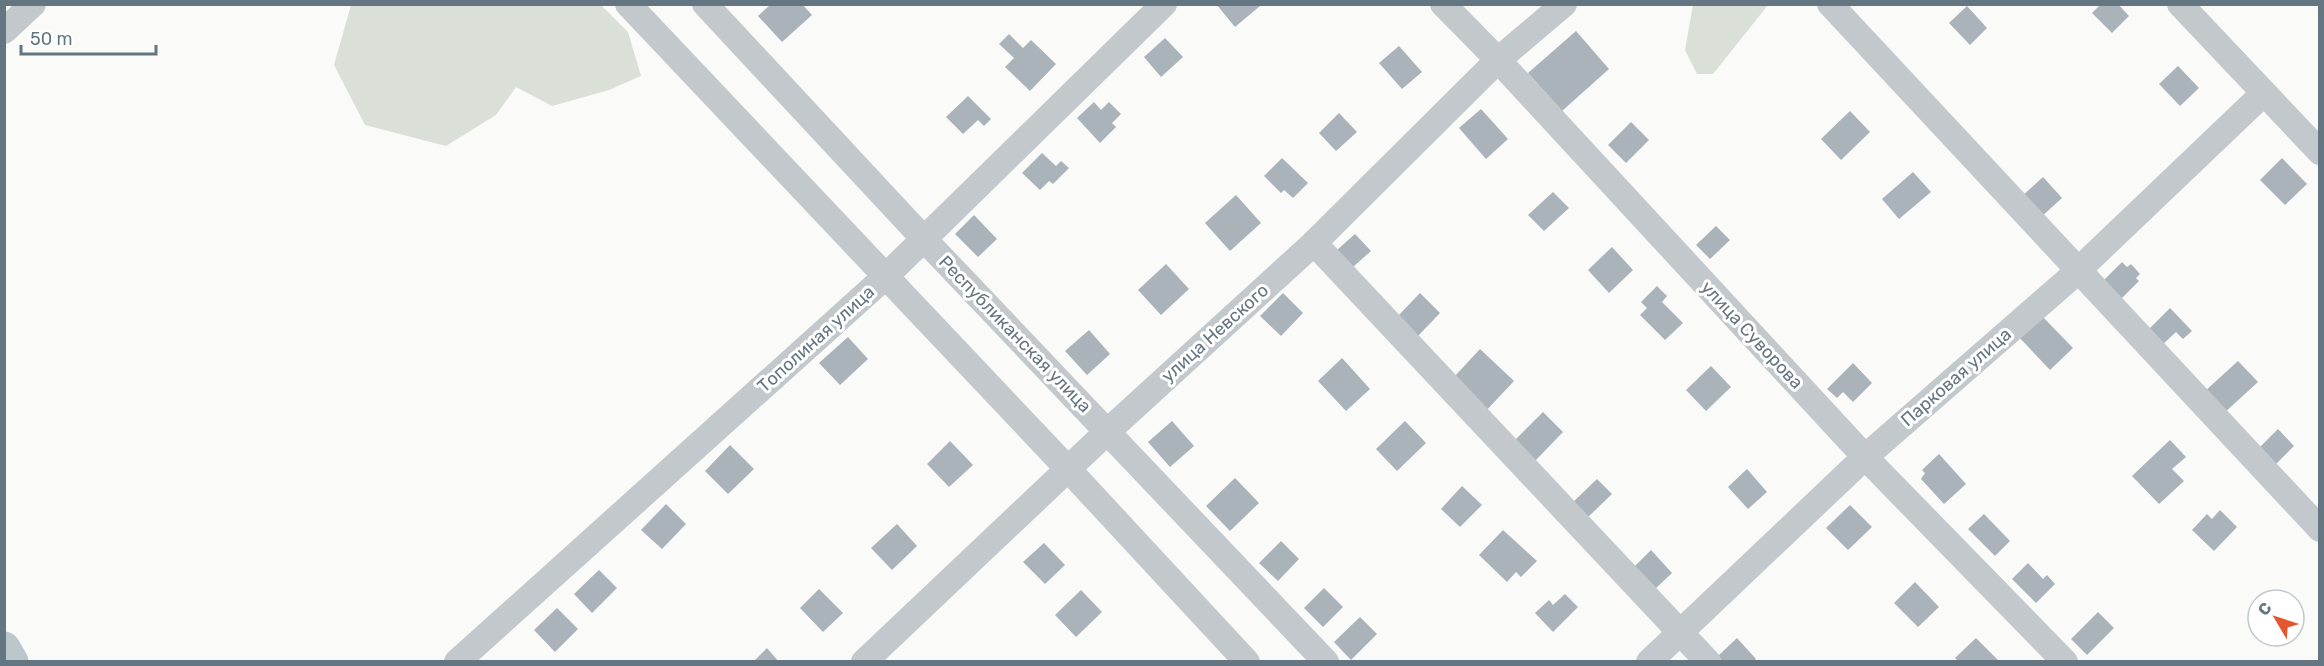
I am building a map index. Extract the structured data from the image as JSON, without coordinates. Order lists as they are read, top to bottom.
{
  "streets": {
    "street": [
      "улица Невского",
      "Республиканская улица",
      "улица Суворова",
      "Тополиная улица",
      "Парковая улица"
    ]
  },
  "crossings": [
    ["улица Невского", "Республиканская улица"],
    ["улица Невского", "улица Суворова"],
    ["Республиканская улица", "Тополиная улица"],
    ["улица Суворова", "Парковая улица"]
  ],
  "scale_bar": "50 m",
  "north": "top left"
}
